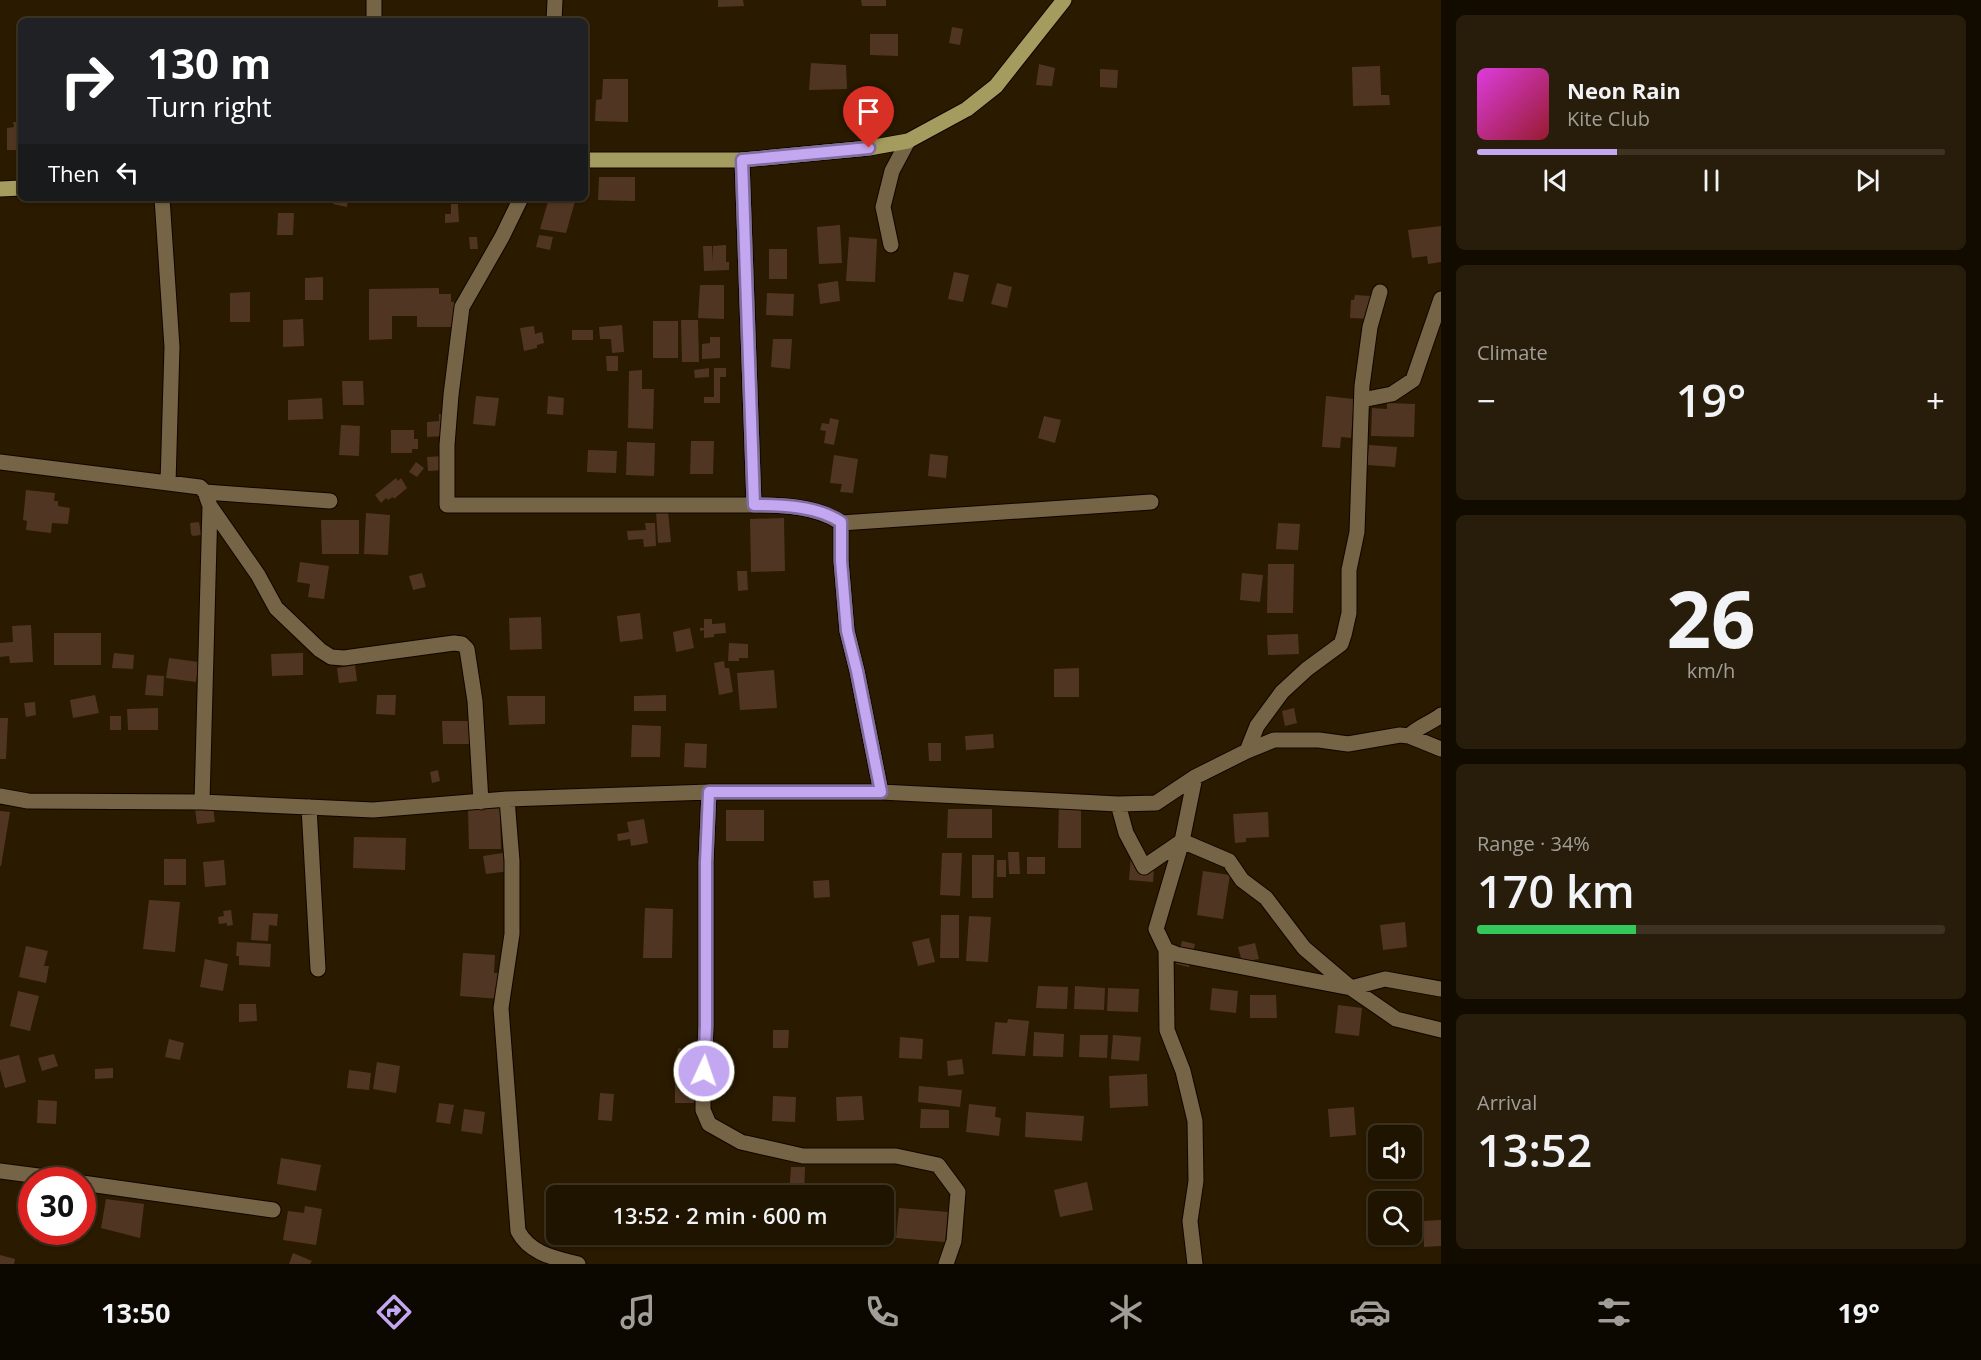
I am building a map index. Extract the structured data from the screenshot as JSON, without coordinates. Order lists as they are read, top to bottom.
{
  "page": {
    "turn": ["130 m", "Turn right"],
    "song": ["Neon Rain", "Kite Club"],
    "then": "Then",
    "tile": [
      "Climate",
      ["26", "km/h"],
      ["Range · 34%", "170 km"],
      ["Arrival", "13:52"]
    ],
    "heat": ["−", "19°", "+"],
    "limit": "30",
    "trip": "13:52 · 2 min · 600 m",
    "tabs": ["13:50", "19°"]
  }
}
